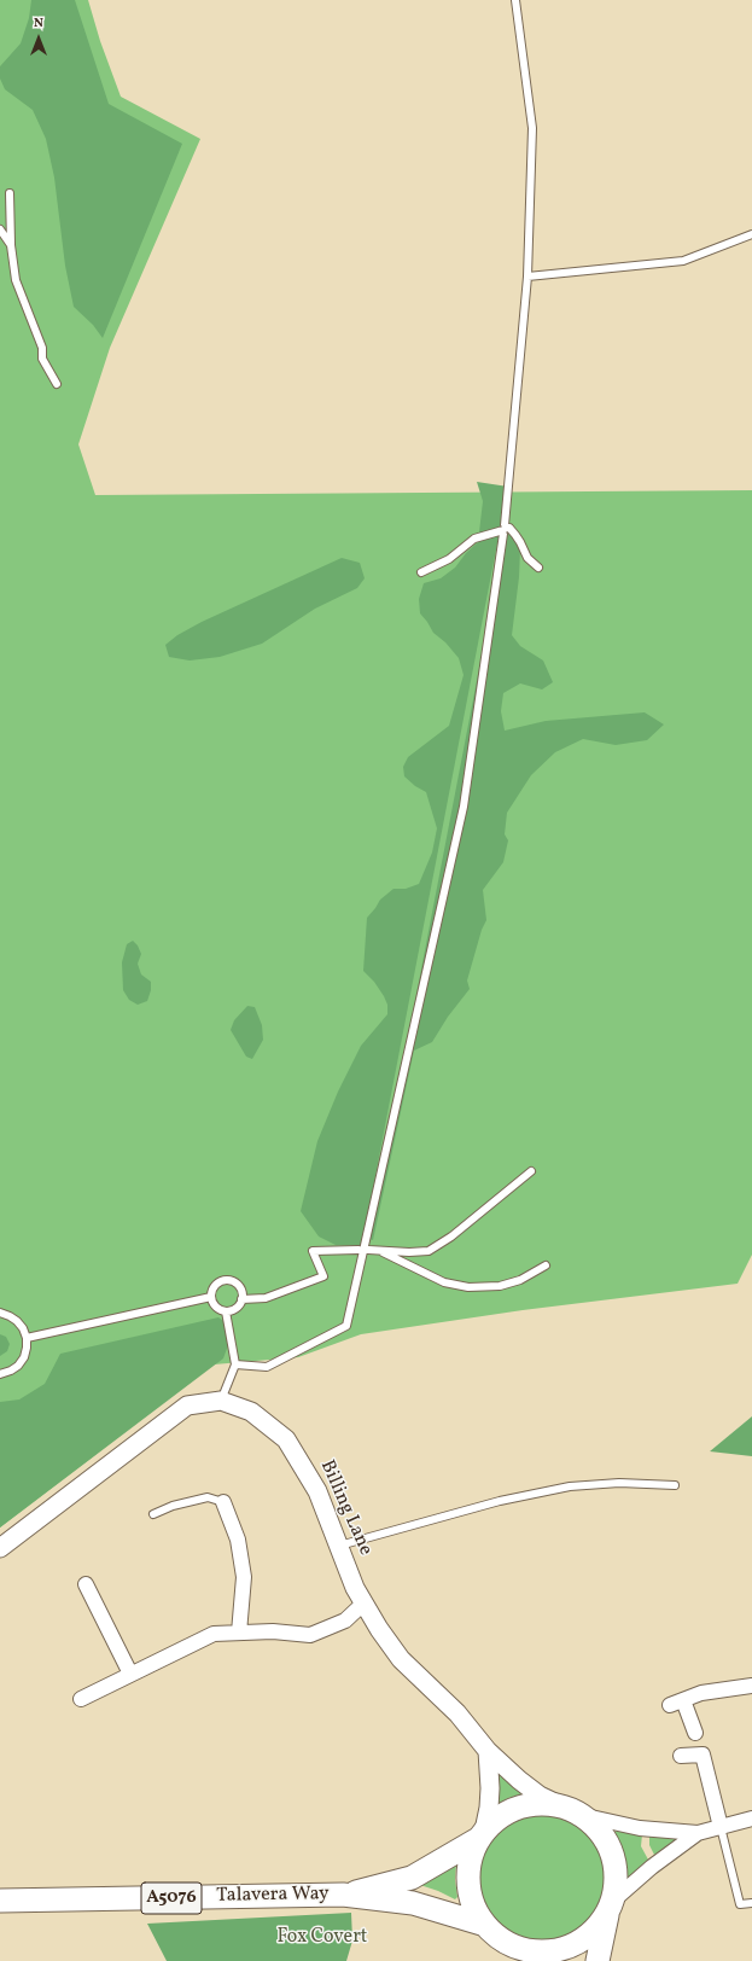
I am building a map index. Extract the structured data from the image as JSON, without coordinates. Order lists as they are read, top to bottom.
{
  "streets": {
    "main road": ["Talavera Way", "A5076"],
    "street": ["Billing Lane"]
  },
  "crossings": [
    ["Billing Lane", "Talavera Way"]
  ],
  "parks": ["Fox Covert"],
  "north": "top"
}
